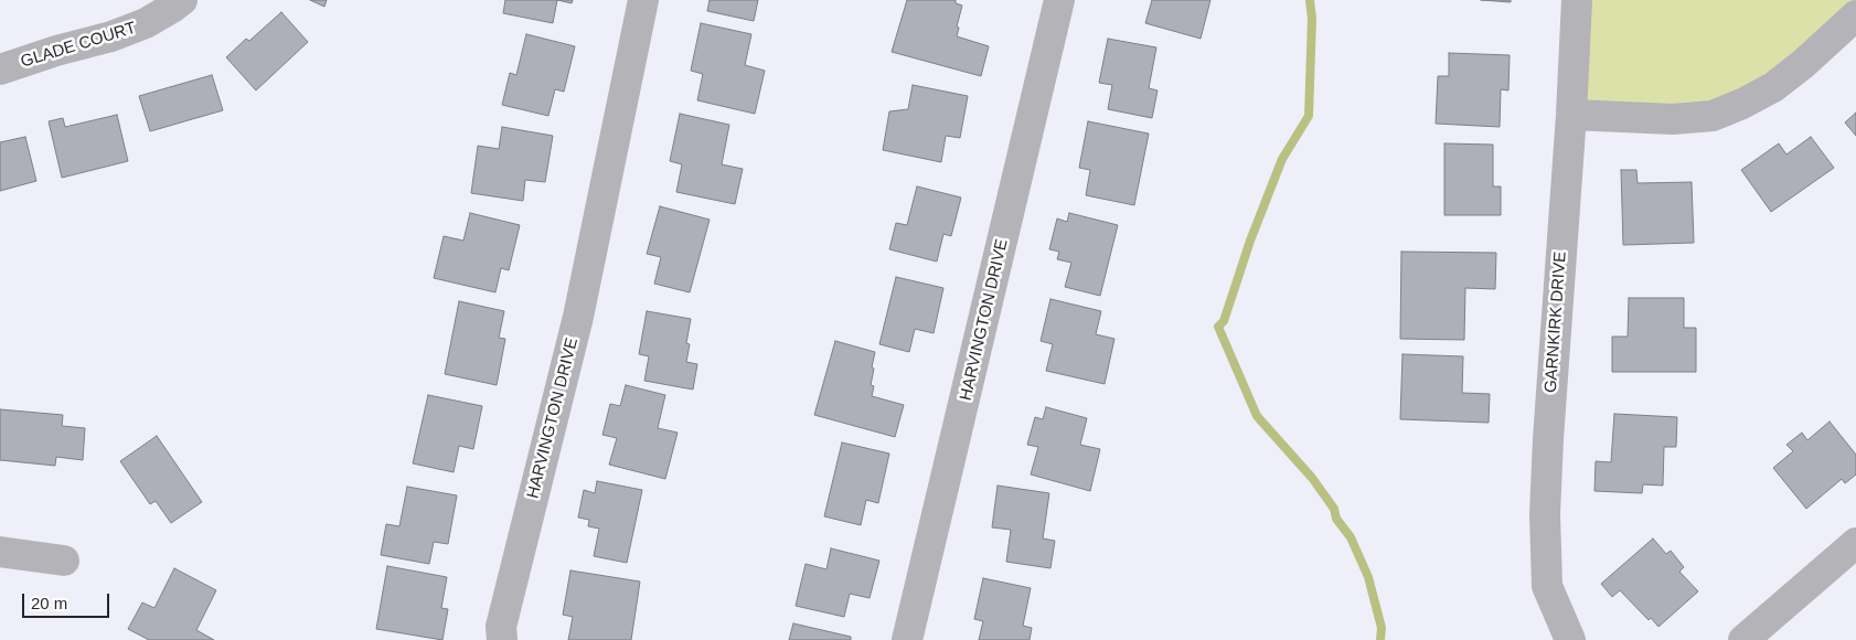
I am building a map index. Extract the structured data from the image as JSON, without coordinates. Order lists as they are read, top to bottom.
{
  "streets": {
    "street": ["GLADE COURT", "HARVINGTON DRIVE", "GARNKIRK DRIVE"]
  },
  "scale_bar": "20 m"
}
